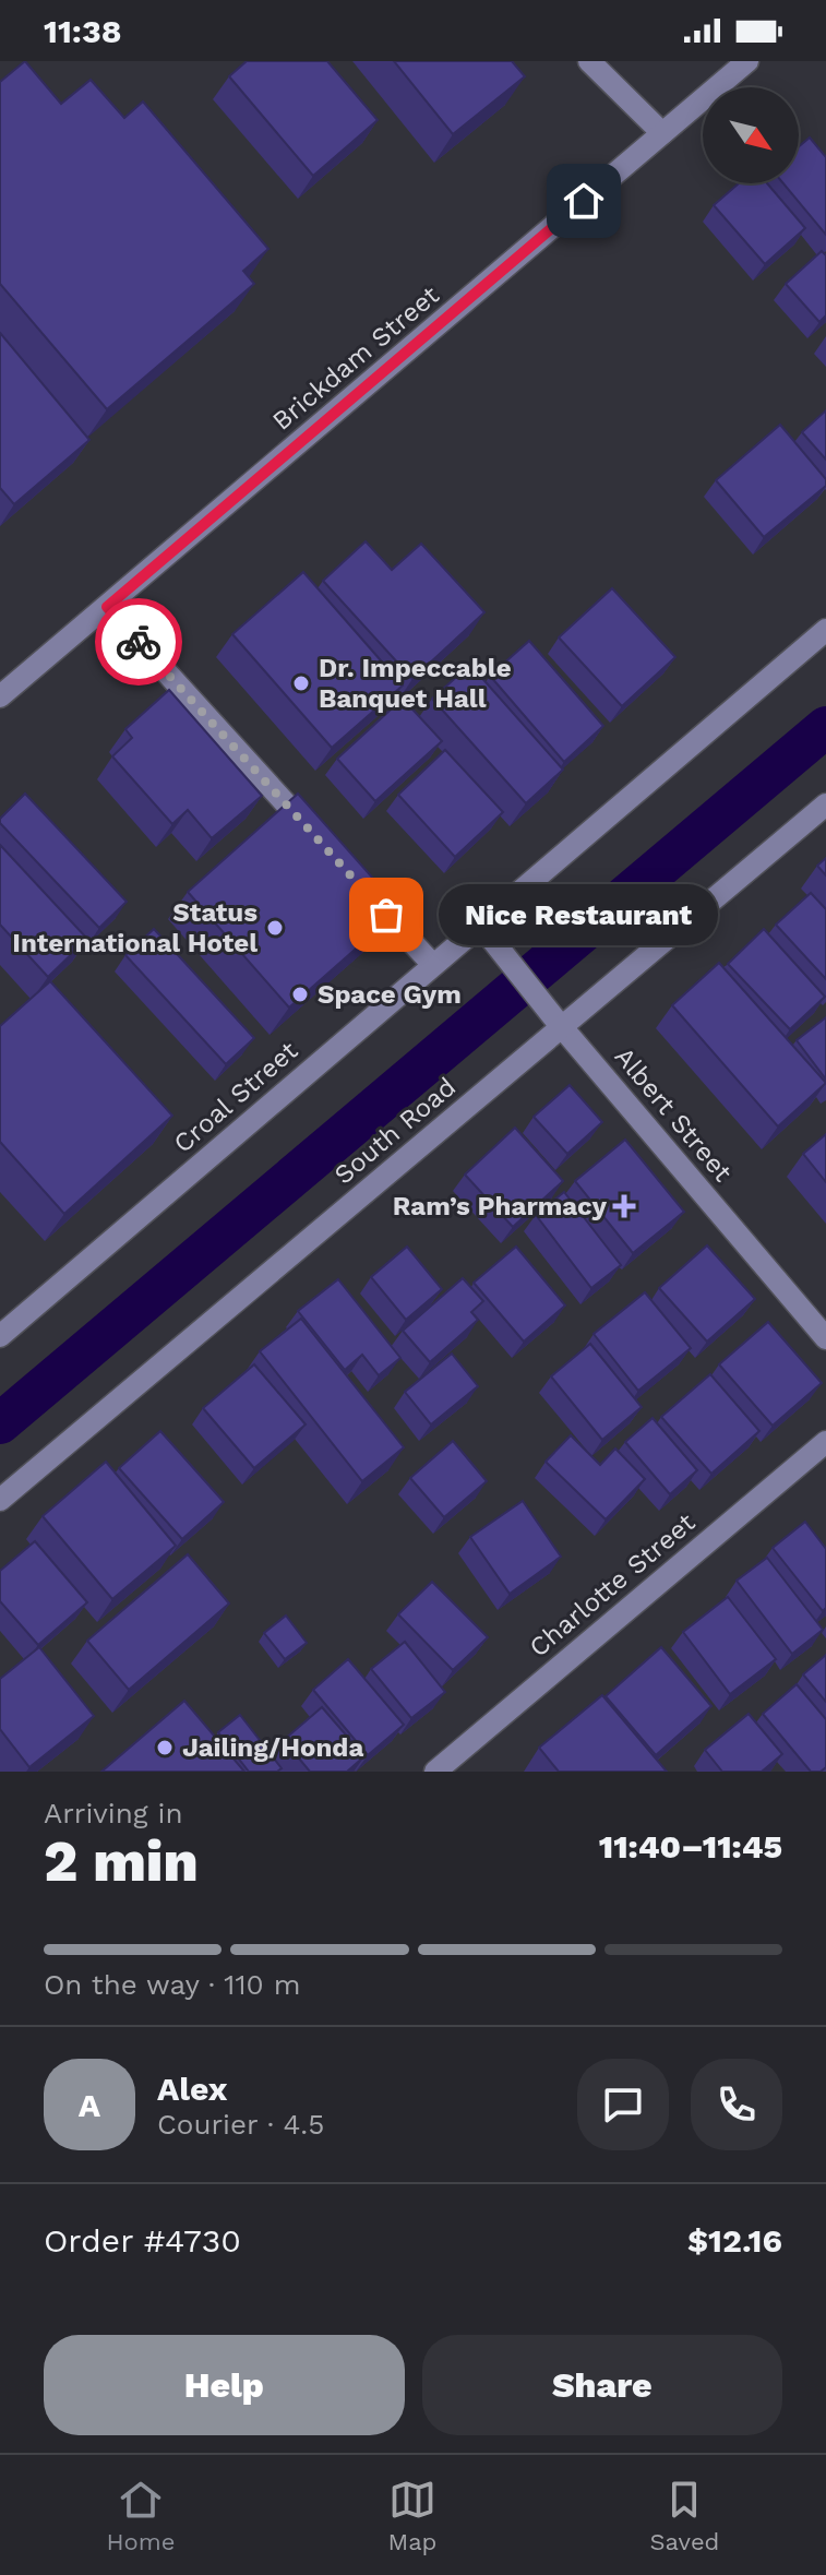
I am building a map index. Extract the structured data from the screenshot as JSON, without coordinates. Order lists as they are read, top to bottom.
{
  "streets": {
    "street": [
      "Brickdam Street",
      "Croal Street",
      "Albert Street",
      "South Road",
      "Charlotte Street"
    ]
  },
  "crossings": [
    ["Croal Street", "Albert Street"],
    ["Albert Street", "South Road"]
  ],
  "places": {
    "other": [
      "Dr. Impeccable Banquet Hall",
      "Nice Restaurant",
      "Status International Hotel",
      "Space Gym",
      "Jailing/Honda"
    ],
    "health": ["Ram’s Pharmacy"]
  },
  "north": "bottom right",
  "page": {
    "status": "11:38",
    "bubble": "Nice Restaurant",
    "heading": ["2 min", "Arriving in", "11:40–11:45"],
    "panel": [
      "Alex",
      "Courier · 4.5",
      "Order #4730",
      "$12.16"
    ],
    "bar": "On the way · 110 m",
    "round": "A",
    "buttons": ["Help", "Share"],
    "tabs": ["Home", "Map", "Saved"]
  }
}
